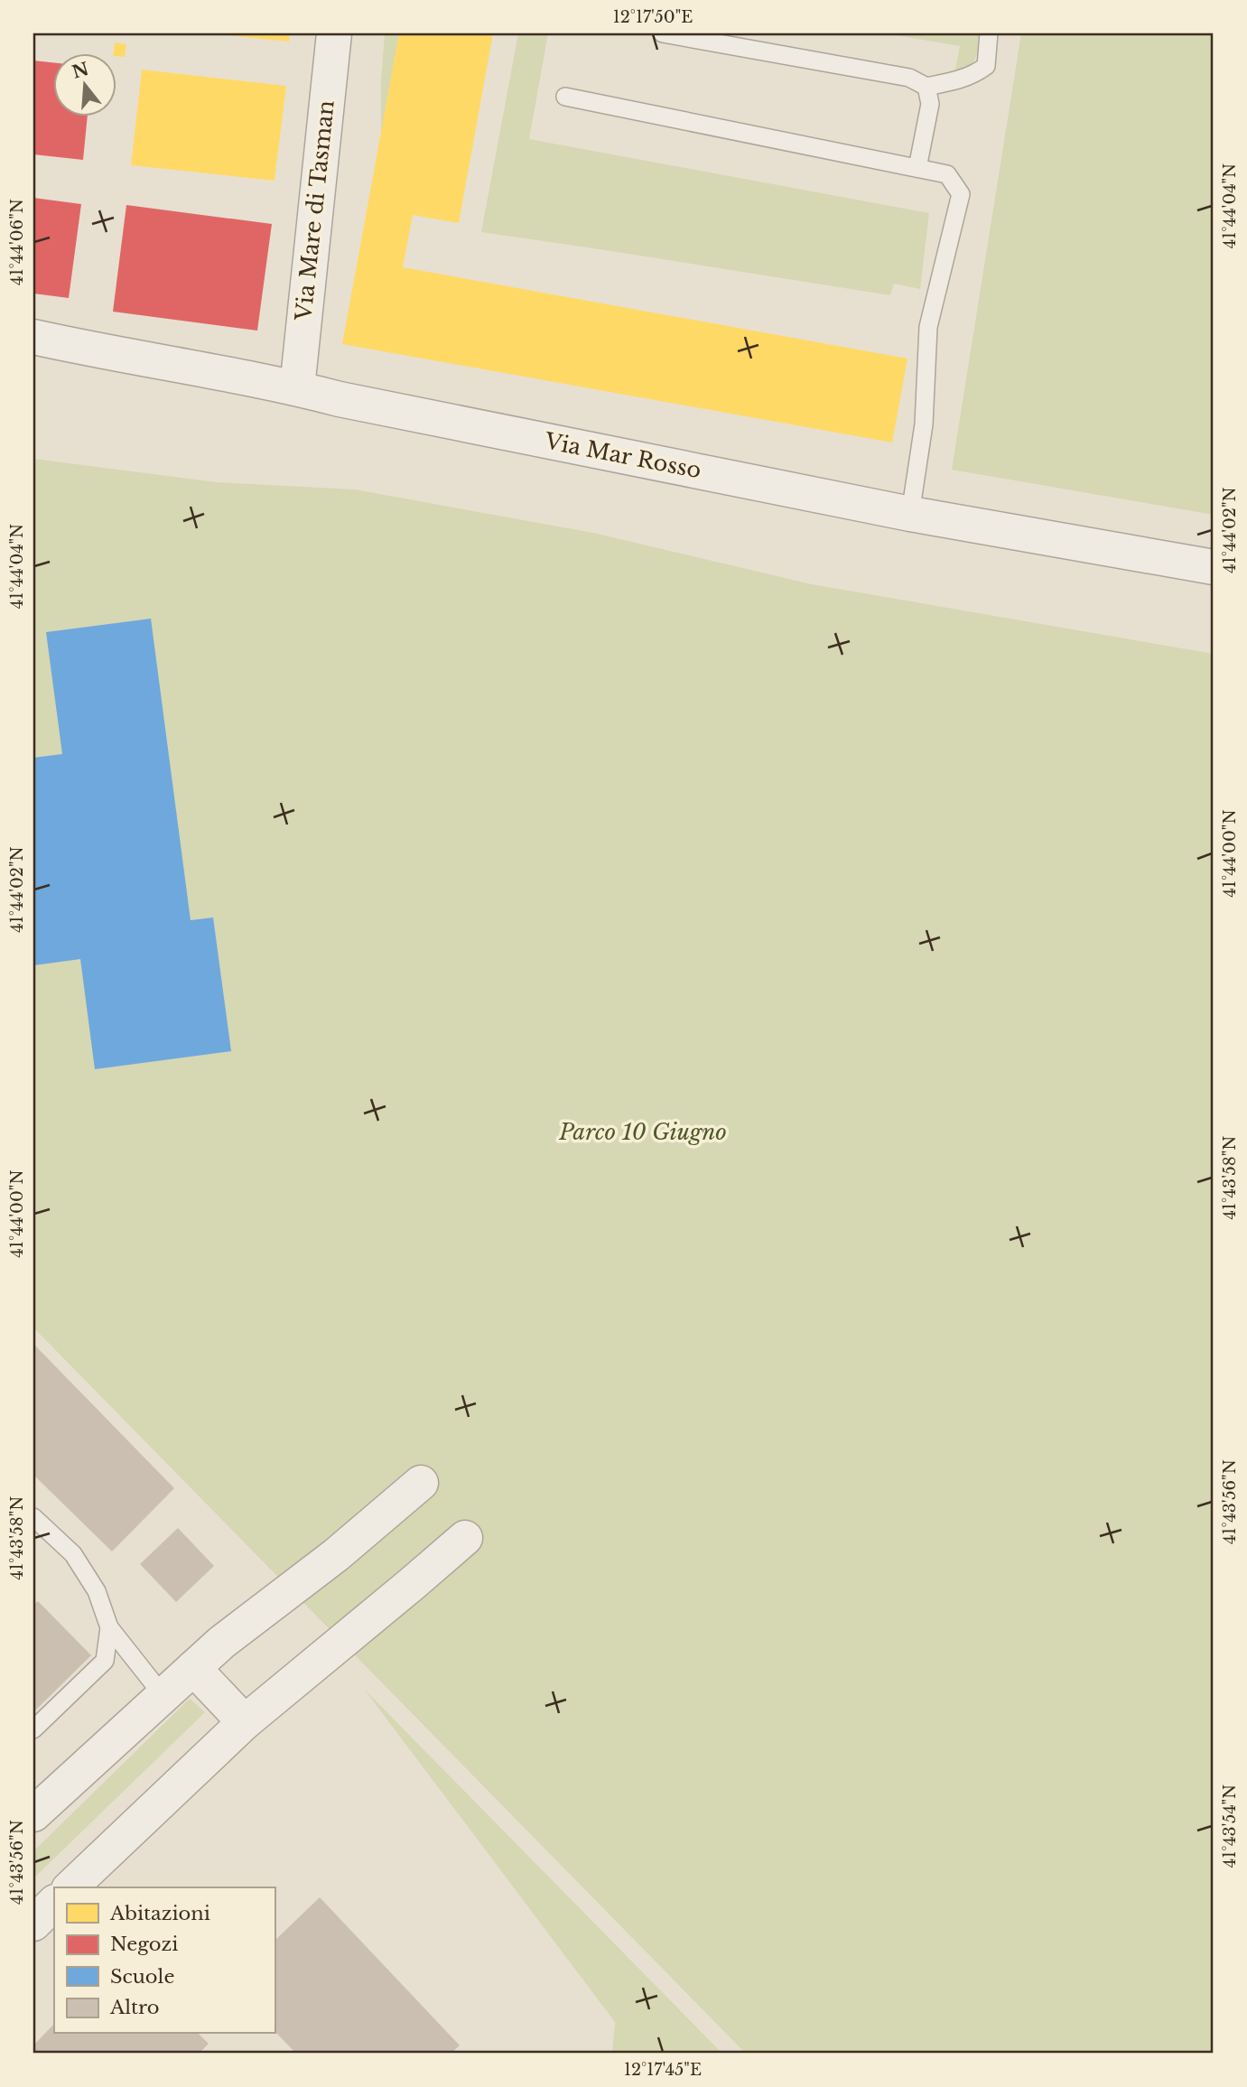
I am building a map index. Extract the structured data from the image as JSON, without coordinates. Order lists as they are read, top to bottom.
{
  "streets": {
    "street": ["Via Mare di Tasman", "Via Mar Rosso"]
  },
  "crossings": [
    ["Via Mare di Tasman", "Via Mar Rosso"]
  ],
  "parks": ["Parco 10 Giugno"],
  "legend": [
    "Abitazioni",
    "Negozi",
    "Scuole",
    "Altro"
  ],
  "north": "top",
  "coordinates": [
    "12°17'50\"E",
    "41°44'04\"N",
    "41°44'06\"N",
    "41°44'02\"N",
    "41°44'00\"N",
    "41°43'58\"N",
    "41°43'56\"N",
    "41°43'54\"N",
    "12°17'45\"E"
  ]
}
